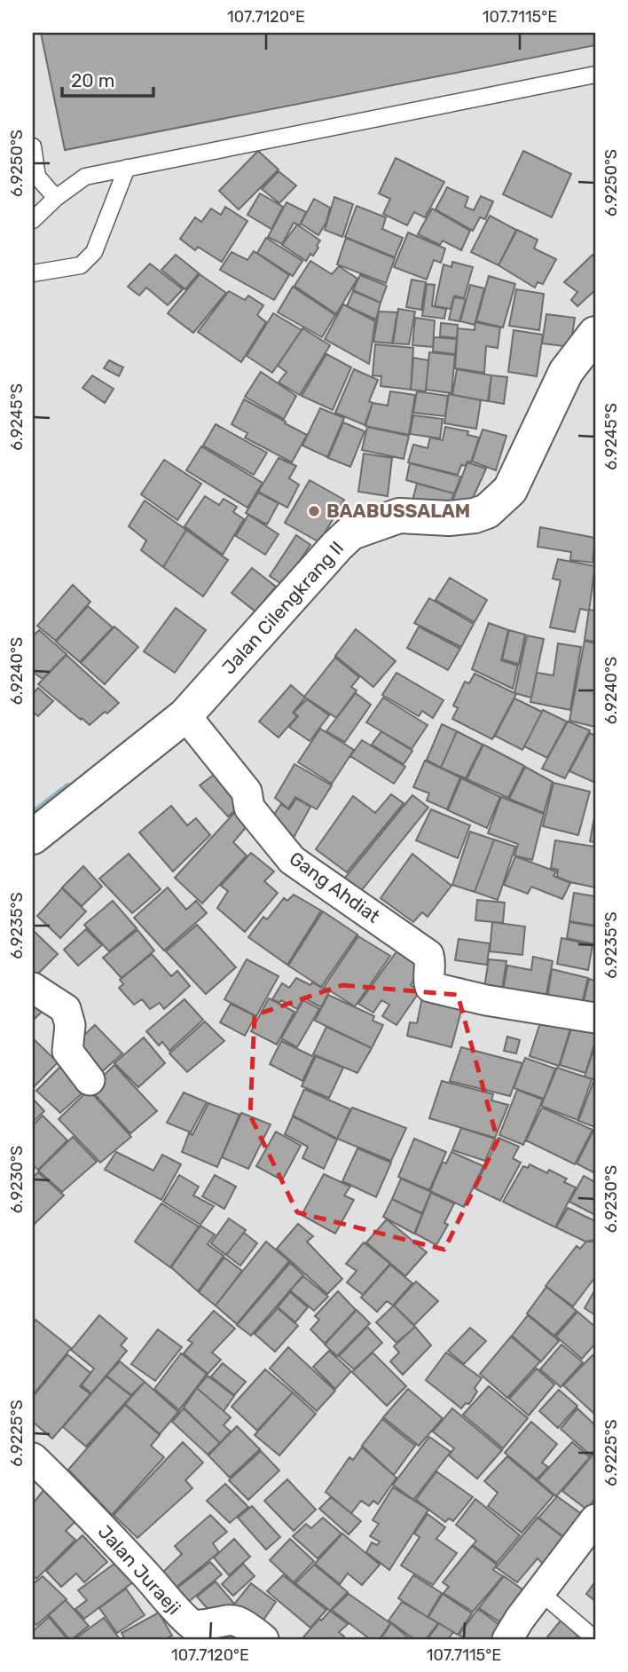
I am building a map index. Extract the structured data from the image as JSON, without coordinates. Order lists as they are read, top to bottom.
{
  "streets": {
    "street": ["Jalan Cilengkrang II", "Gang Ahdiat", "Jalan Juraeji"]
  },
  "crossings": [
    ["Jalan Cilengkrang II", "Gang Ahdiat"]
  ],
  "places": ["BAABUSSALAM"],
  "scale_bar": "20 m",
  "coordinates": [
    "107.7120°E",
    "107.7115°E",
    "6.9250°S",
    "6.9245°S",
    "6.9240°S",
    "6.9235°S",
    "6.9230°S",
    "6.9225°S"
  ]
}
